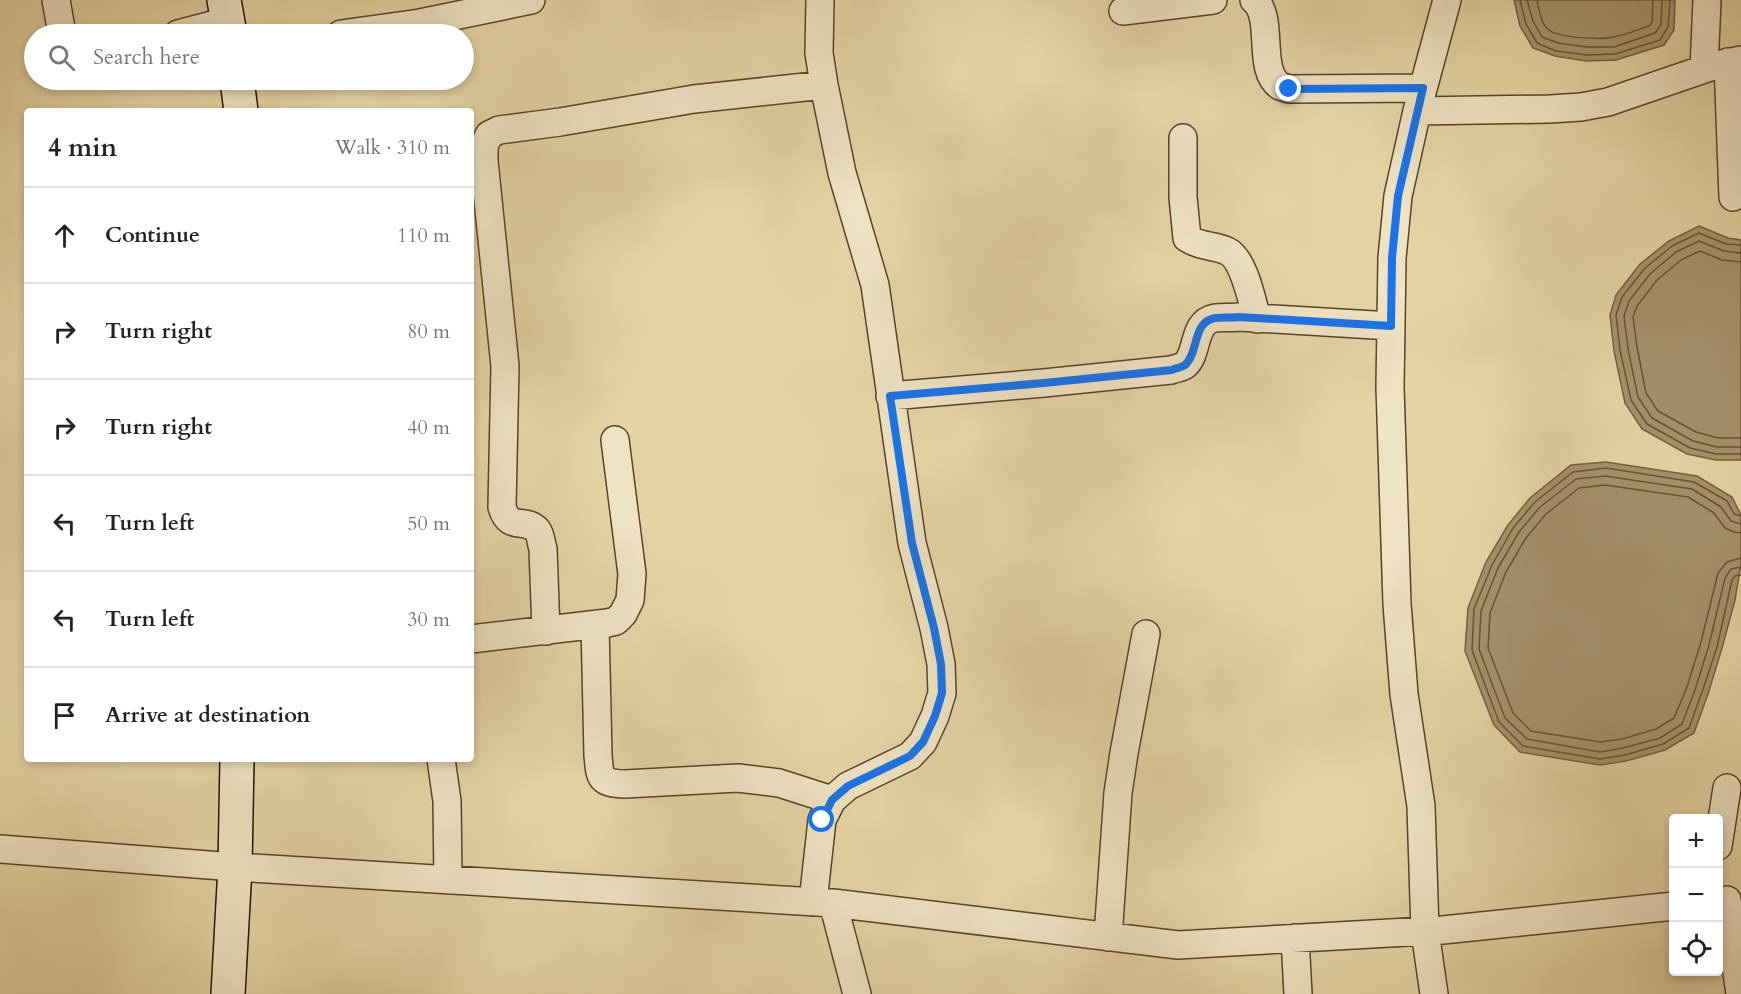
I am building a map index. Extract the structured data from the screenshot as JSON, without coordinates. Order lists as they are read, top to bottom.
{
  "page": {
    "search": "Search here",
    "heading": ["4 min", "Walk · 310 m"],
    "list": [
      ["Continue", "110 m"],
      ["Turn right", "80 m"],
      ["Turn right", "40 m"],
      ["Turn left", "50 m"],
      ["Turn left", "30 m"],
      "Arrive at destination"
    ],
    "map_buttons": ["+", "−"]
  }
}
